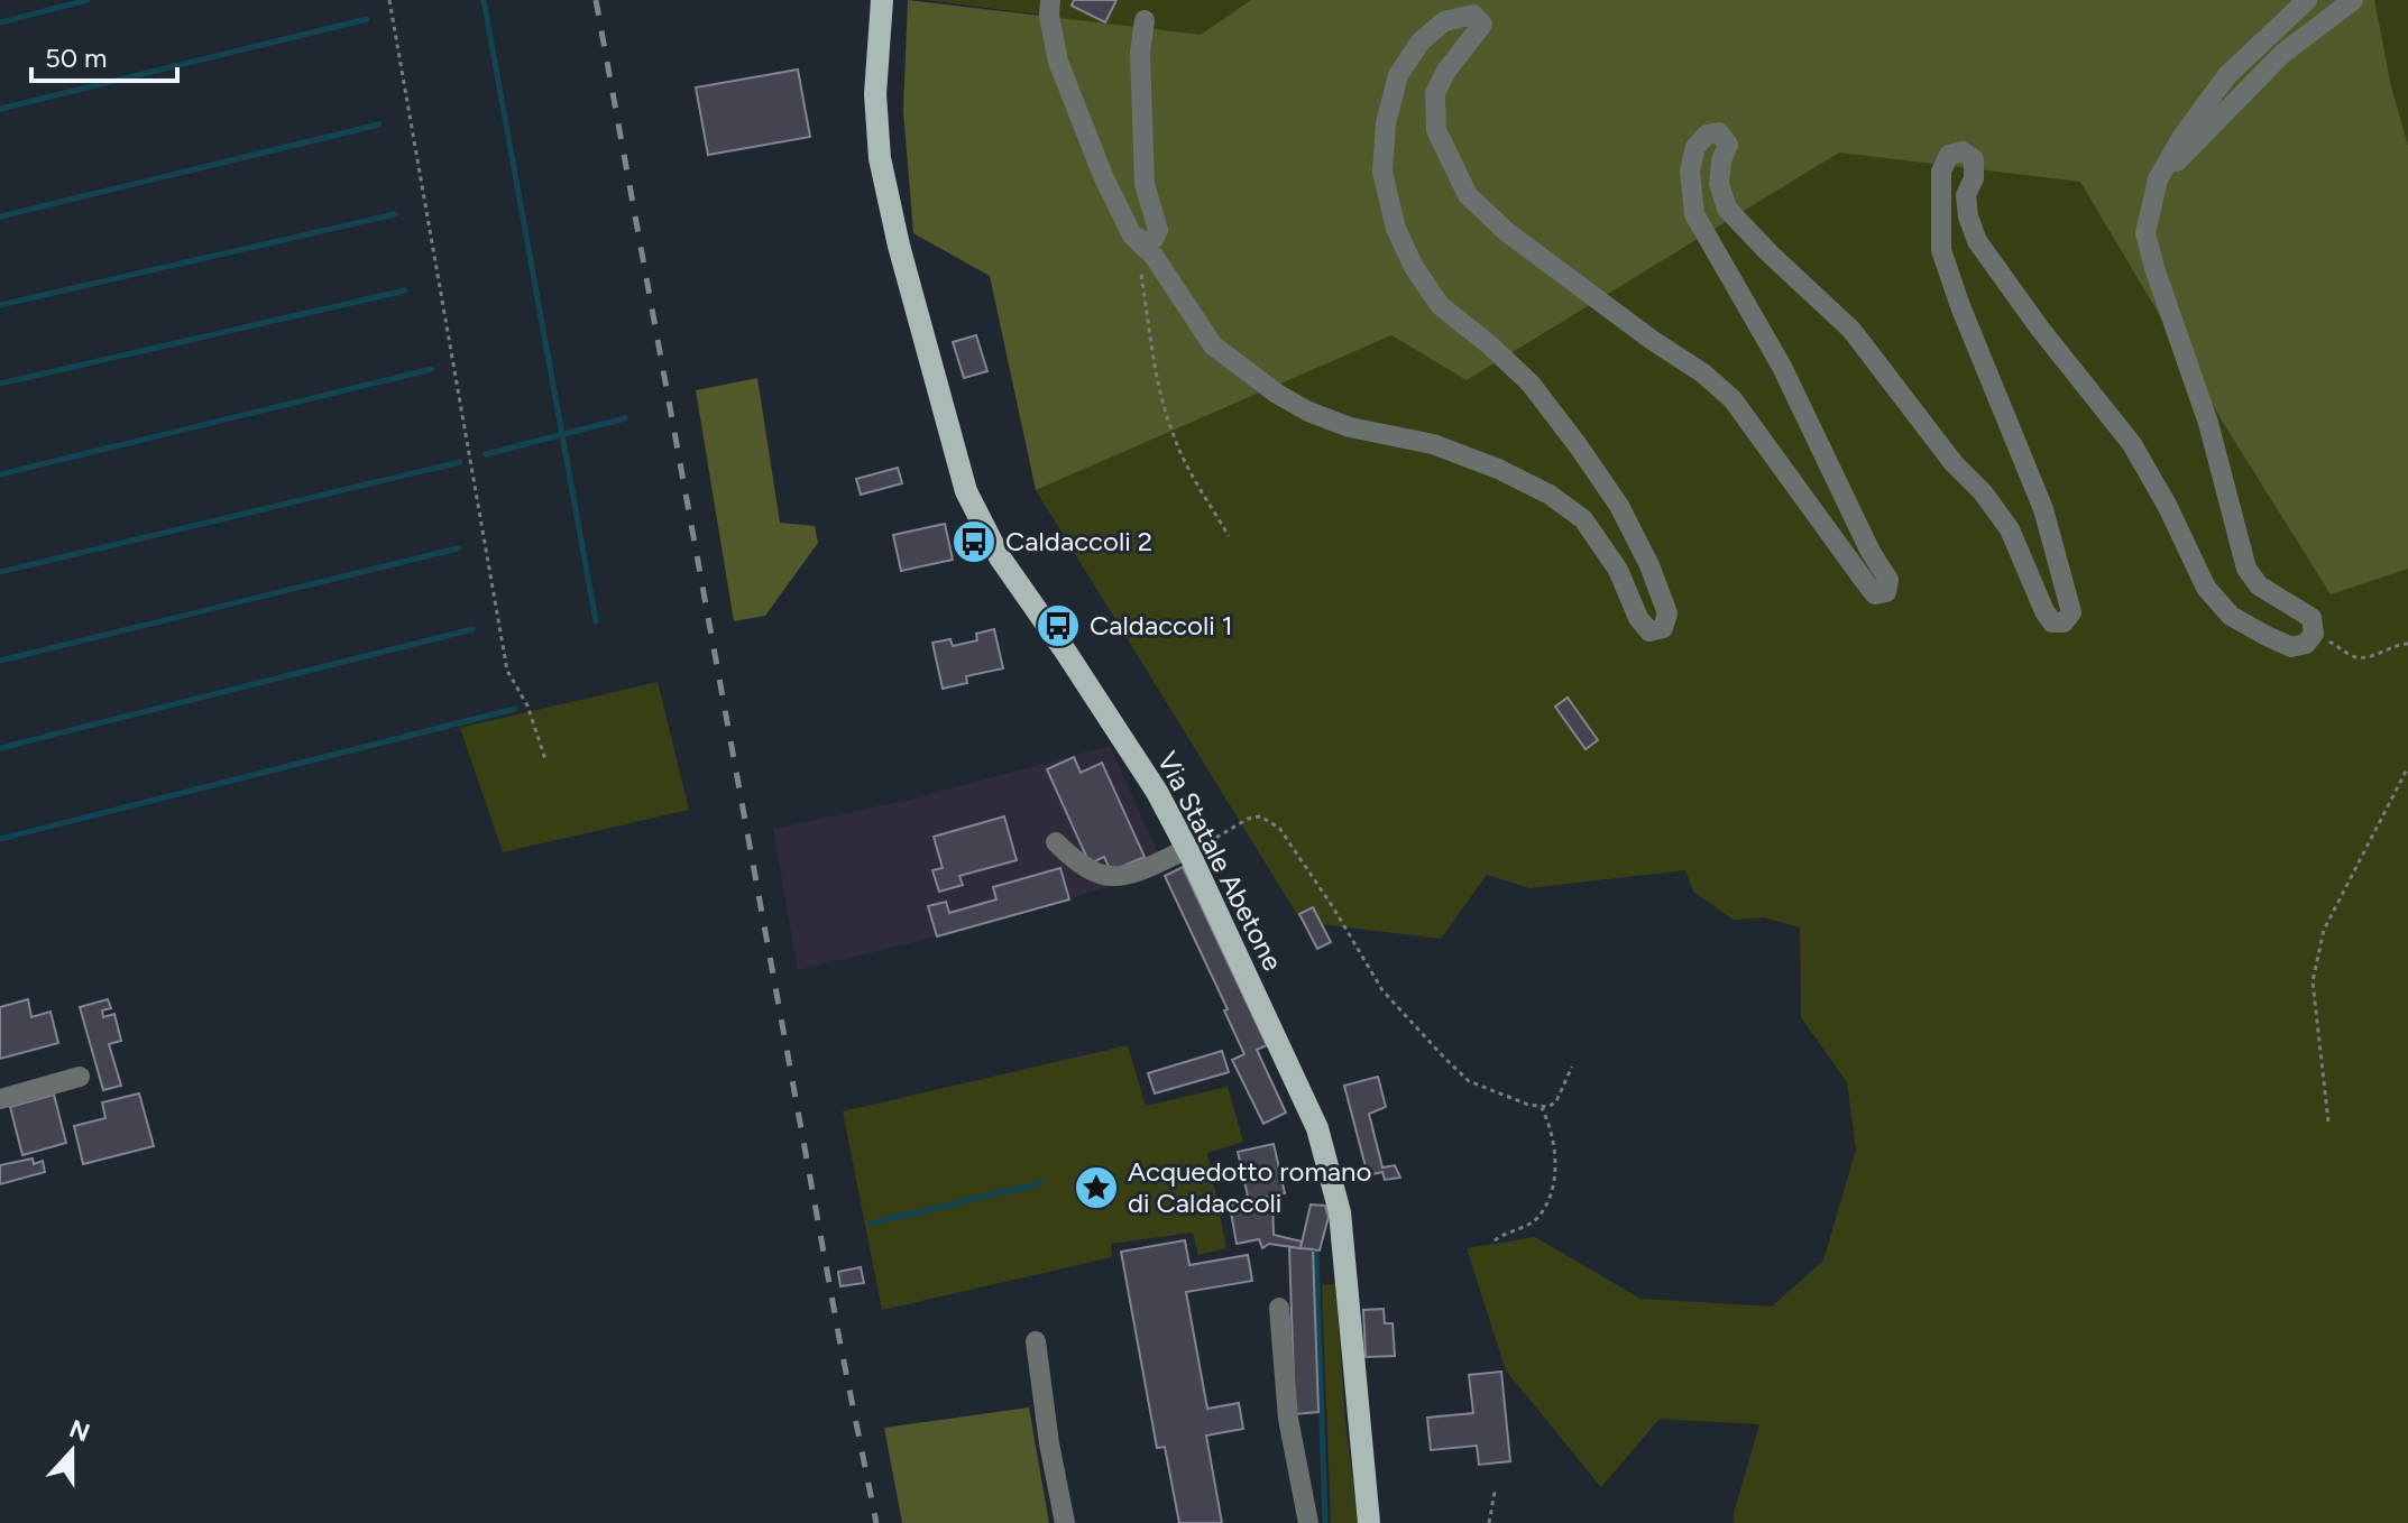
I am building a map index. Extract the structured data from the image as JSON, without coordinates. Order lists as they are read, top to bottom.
{
  "streets": {
    "main road": ["Via Statale Abetone"]
  },
  "places": {
    "bus stop": ["Caldaccoli 2", "Caldaccoli 1"],
    "place": ["Acquedotto romano di Caldaccoli"]
  },
  "scale_bar": "50 m",
  "north": "top"
}
